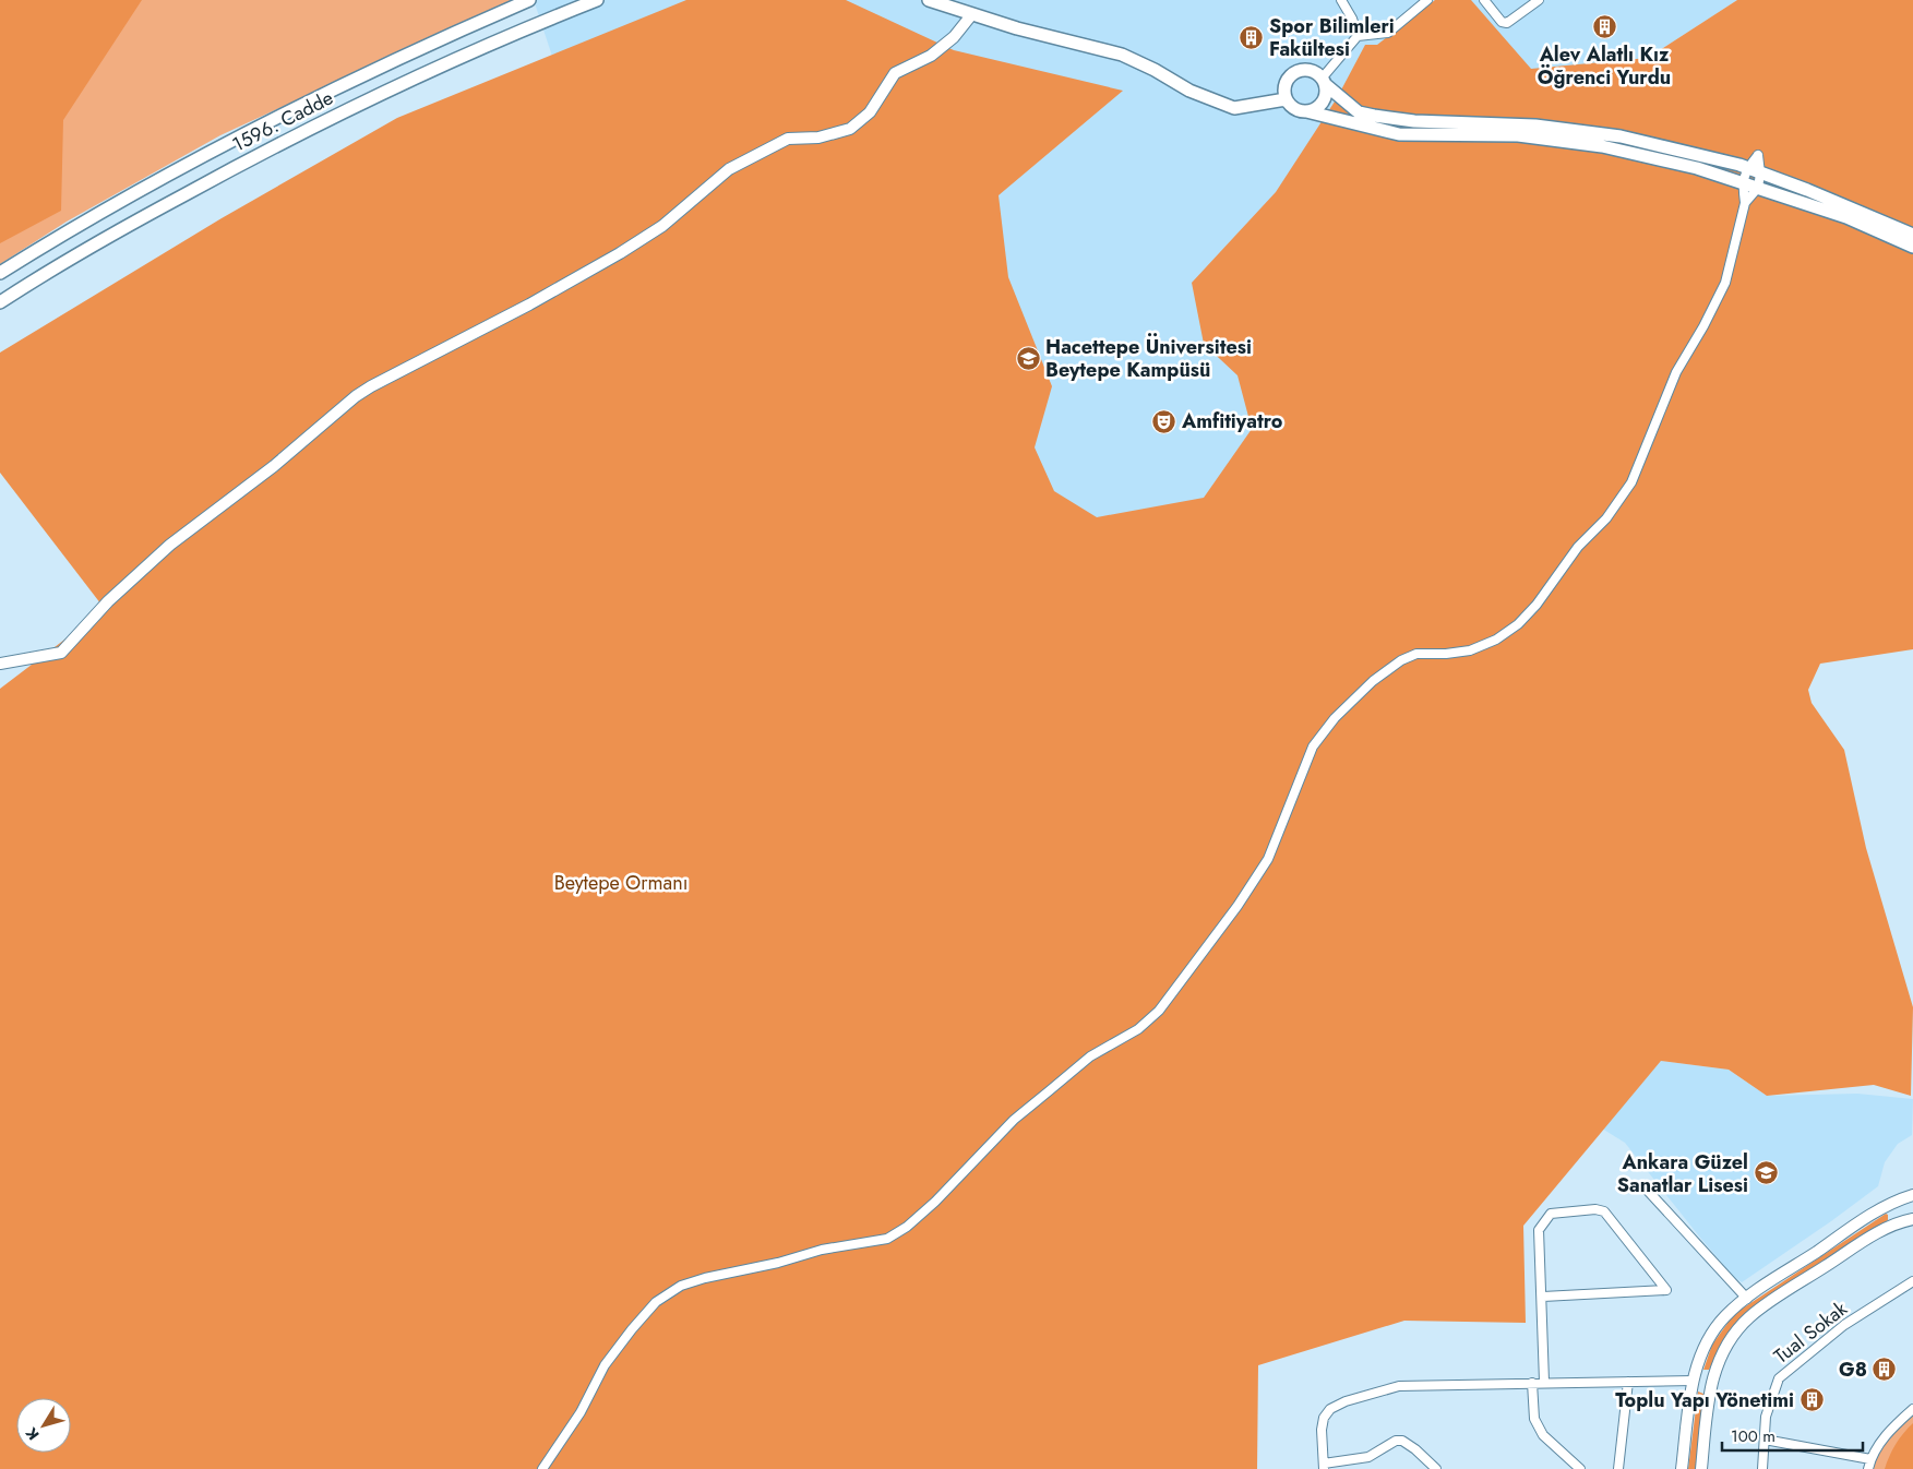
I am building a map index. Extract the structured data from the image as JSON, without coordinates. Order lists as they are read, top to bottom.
{
  "streets": {
    "main road": ["1596. Cadde"],
    "street": ["Tual Sokak"]
  },
  "parks": ["Beytepe Ormanı"],
  "places": {
    "building": [
      "Alev Alatlı Kız Öğrenci Yurdu",
      "Spor Bilimleri Fakültesi",
      "G8",
      "Toplu Yapı Yönetimi"
    ],
    "school or university": ["Hacettepe Üniversitesi Beytepe Kampüsü", "Ankara Güzel Sanatlar Lisesi"],
    "theatre": ["Amfitiyatro"]
  },
  "scale_bar": "100 m",
  "north": "bottom left"
}
